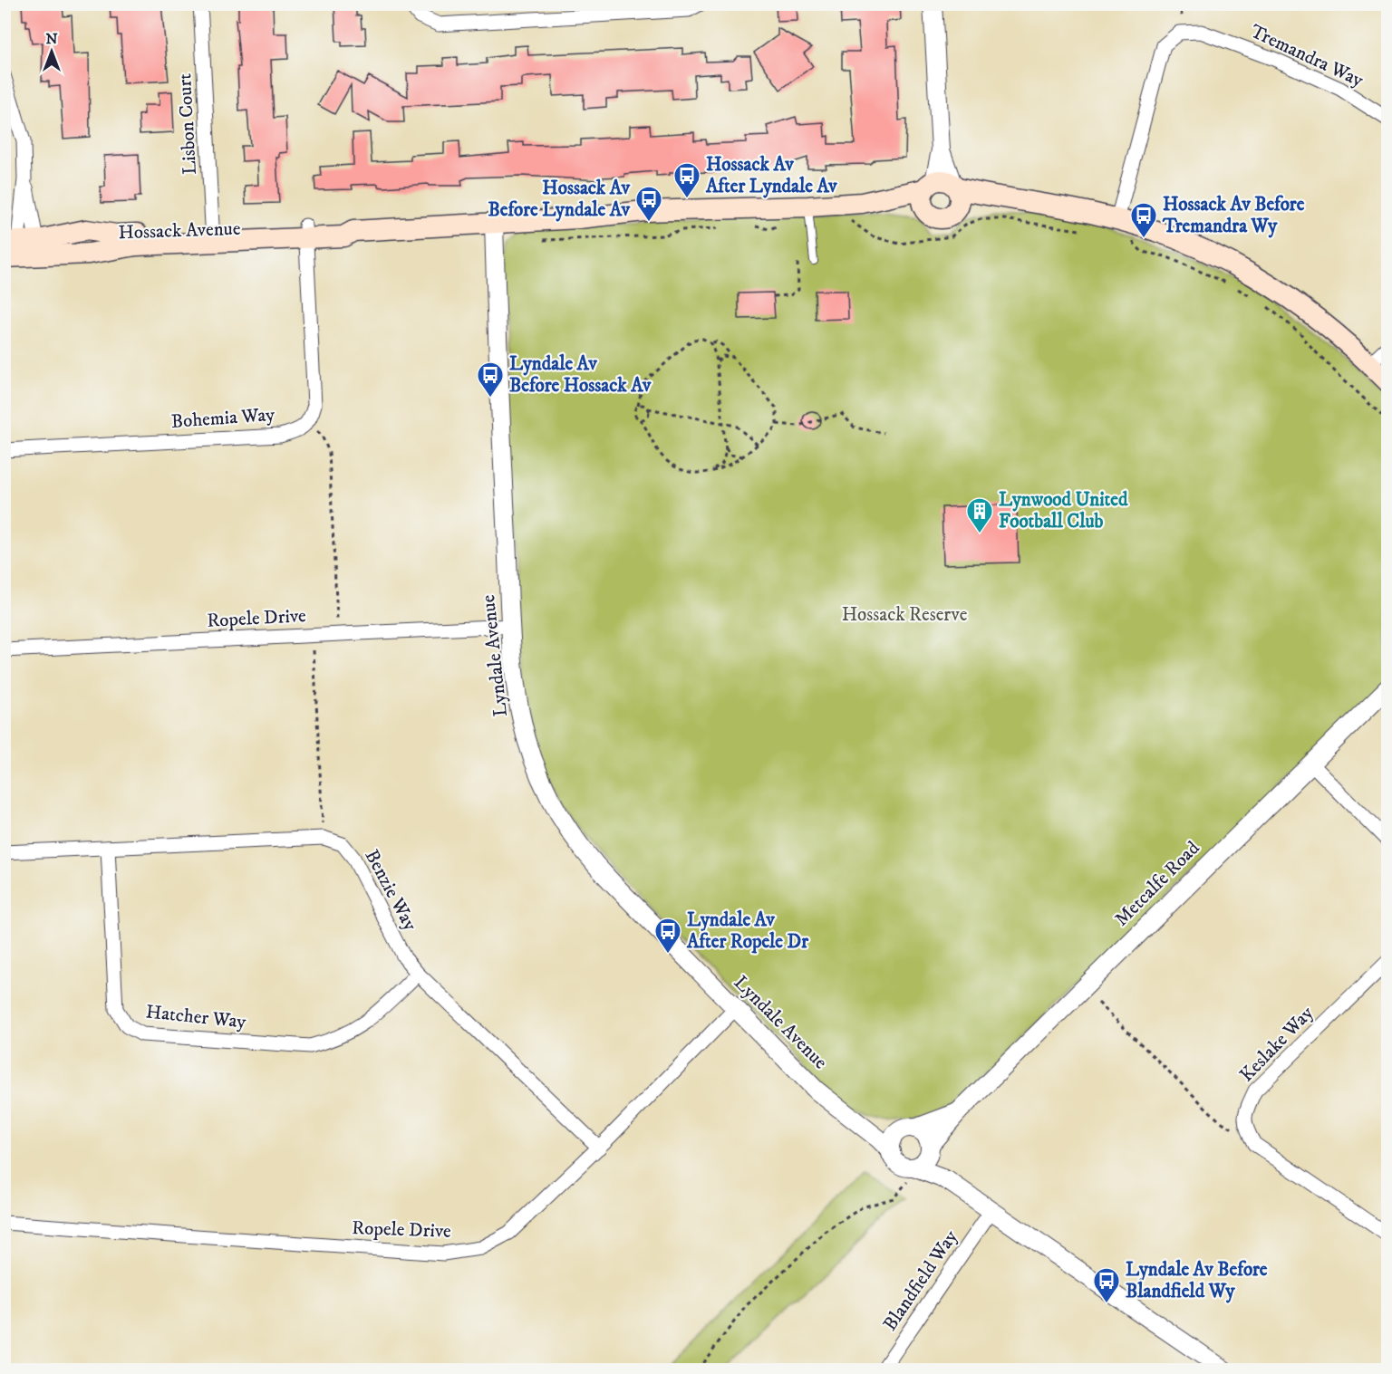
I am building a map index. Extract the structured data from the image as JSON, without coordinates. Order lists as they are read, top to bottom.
{
  "streets": {
    "main road": ["Hossack Avenue"],
    "street": [
      "Tremandra Way",
      "Lisbon Court",
      "Bohemia Way",
      "Ropele Drive",
      "Lyndale Avenue",
      "Metcalfe Road",
      "Benzie Way",
      "Hatcher Way",
      "Keslake Way",
      "Blandfield Way"
    ]
  },
  "crossings": [
    ["Tremandra Way", "Hossack Avenue"],
    ["Lisbon Court", "Hossack Avenue"],
    ["Hossack Avenue", "Lyndale Avenue"],
    ["Ropele Drive", "Lyndale Avenue"],
    ["Ropele Drive", "Benzie Way"],
    ["Lyndale Avenue", "Metcalfe Road"],
    ["Lyndale Avenue", "Blandfield Way"],
    ["Benzie Way", "Hatcher Way"]
  ],
  "parks": ["Hossack Reserve"],
  "places": {
    "bus stop": [
      "Hossack Av After Lyndale Av",
      "Hossack Av Before Lyndale Av",
      "Hossack Av Before Tremandra Wy",
      "Lyndale Av Before Hossack Av",
      "Lyndale Av After Ropele Dr",
      "Lyndale Av Before Blandfield Wy"
    ],
    "building": ["Lynwood United Football Club"]
  },
  "north": "top"
}
